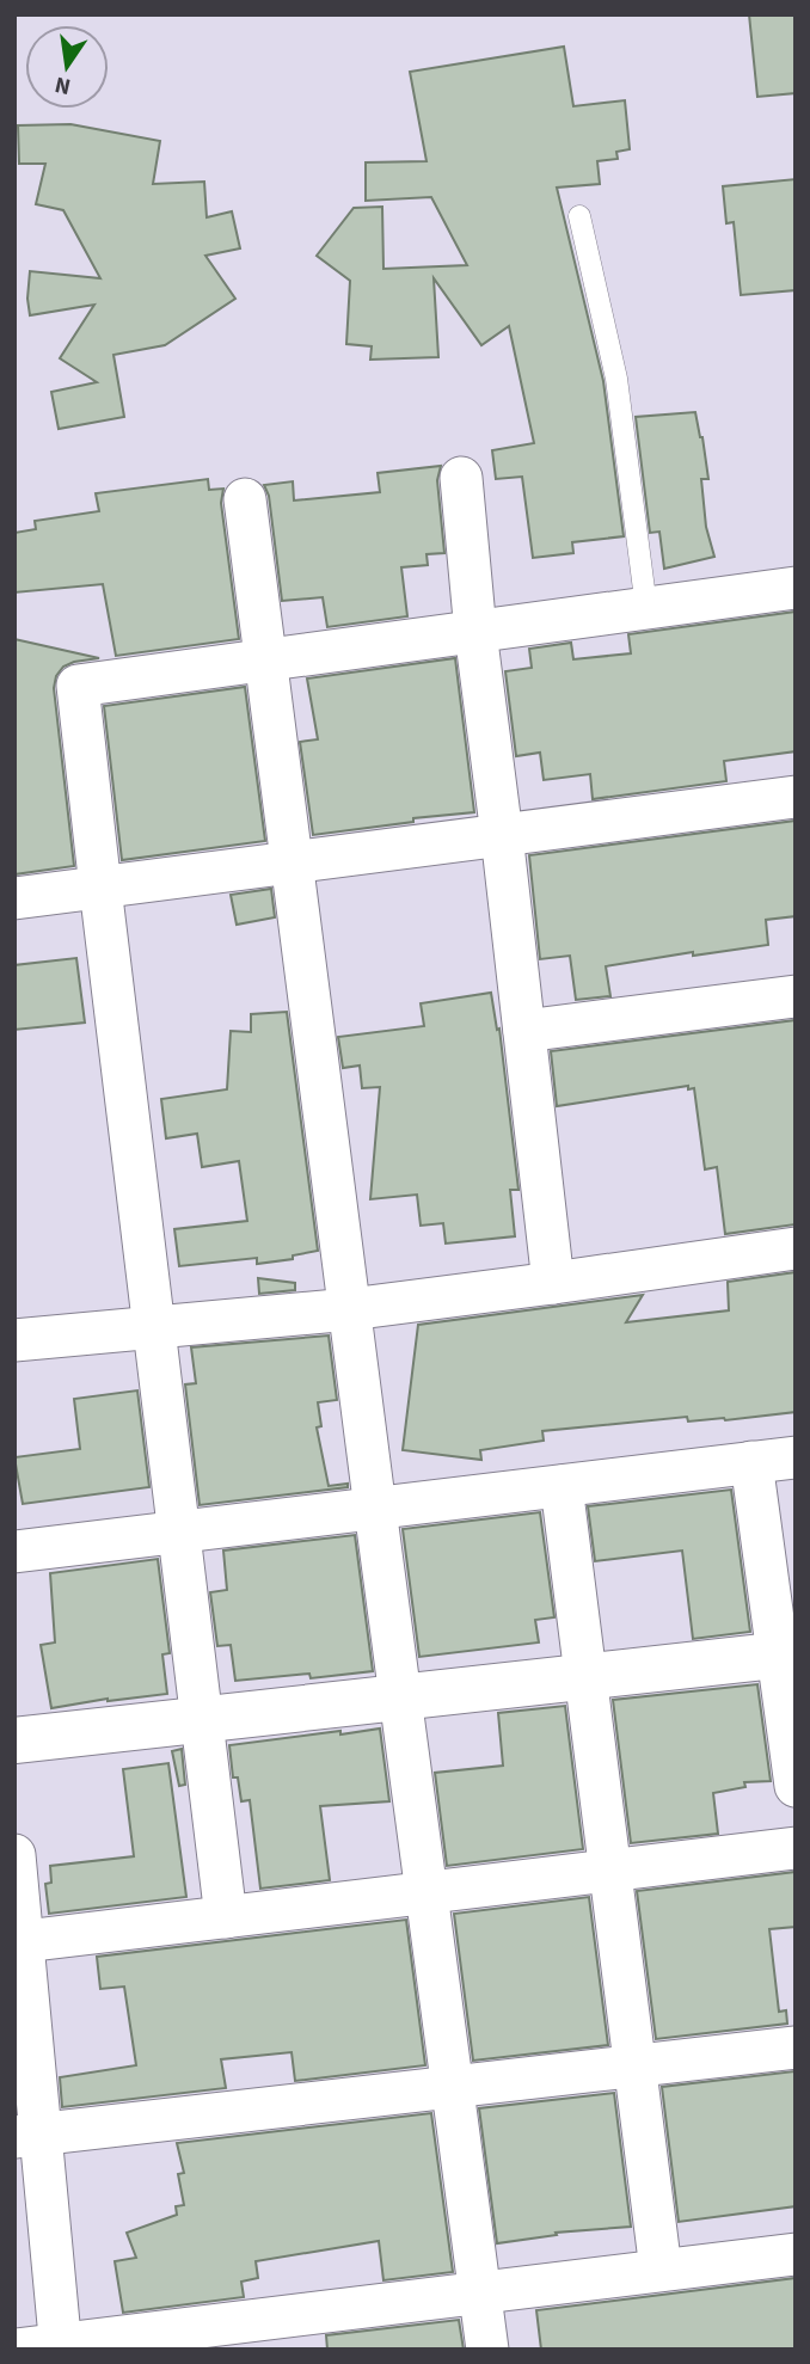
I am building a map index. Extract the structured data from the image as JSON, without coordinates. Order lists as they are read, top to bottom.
{
  "north": "bottom"
}
